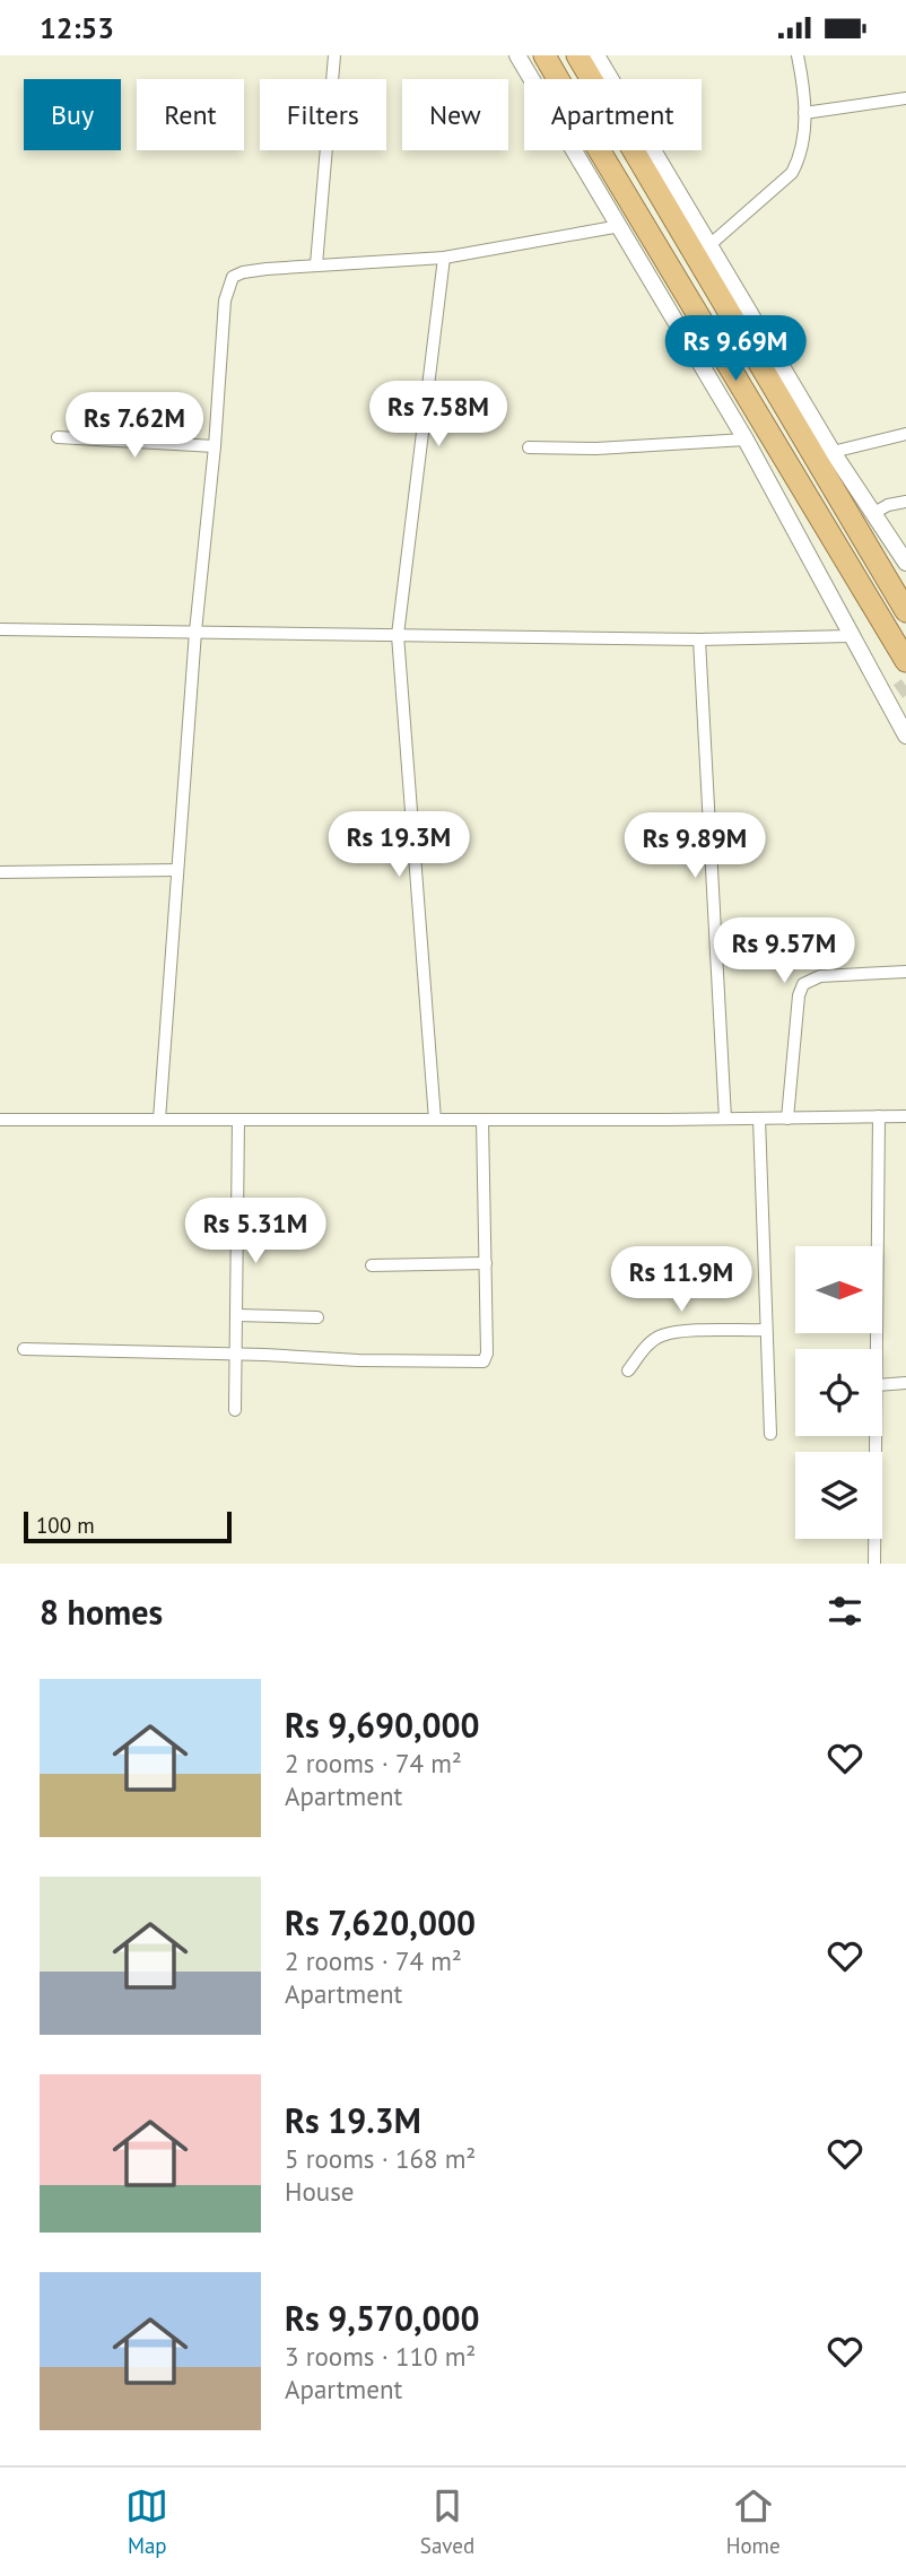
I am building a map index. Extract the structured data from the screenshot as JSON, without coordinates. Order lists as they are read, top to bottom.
{
  "scale_bar": "100 m",
  "north": "right",
  "page": {
    "status": "12:53",
    "chip": [
      "Buy",
      "Rent",
      "Filters",
      "New",
      "Apartment"
    ],
    "price": [
      "Rs 9.69M",
      "Rs 7.58M",
      "Rs 7.62M",
      "Rs 19.3M",
      "Rs 9.89M",
      "Rs 9.57M",
      "Rs 5.31M",
      "Rs 11.9M"
    ],
    "scale": "100 m",
    "heading": "8 homes",
    "list": [
      {
        "name": "Rs 9,690,000",
        "note": "2 rooms · 74 m² · Apartment"
      },
      {
        "name": "Rs 7,620,000",
        "note": "2 rooms · 74 m² · Apartment"
      },
      {
        "name": "Rs 19.3M",
        "note": "5 rooms · 168 m² · House"
      },
      {
        "name": "Rs 9,570,000",
        "note": "3 rooms · 110 m² · Apartment"
      }
    ],
    "tabs": ["Map", "Saved", "Home"]
  }
}
